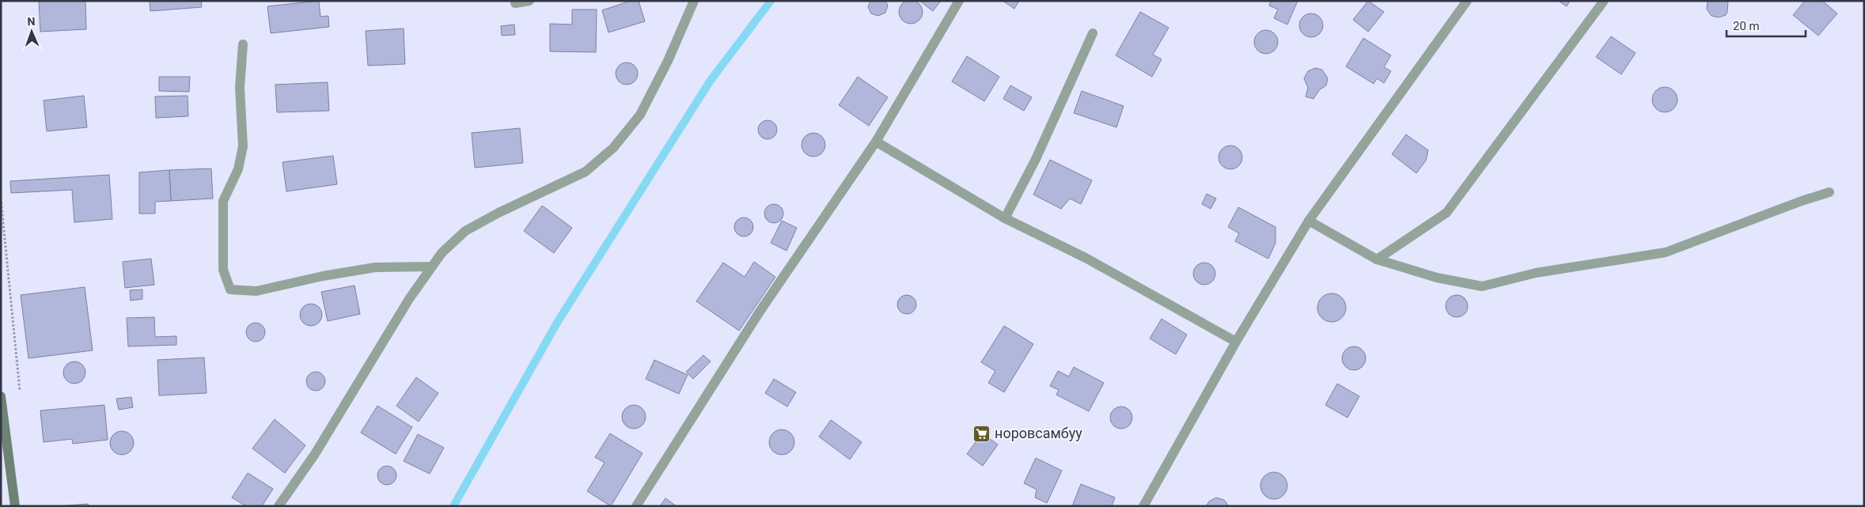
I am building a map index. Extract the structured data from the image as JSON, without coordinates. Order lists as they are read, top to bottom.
{
  "places": {
    "supermarket": ["норовсамбуу"]
  },
  "scale_bar": "20 m",
  "north": "top"
}
